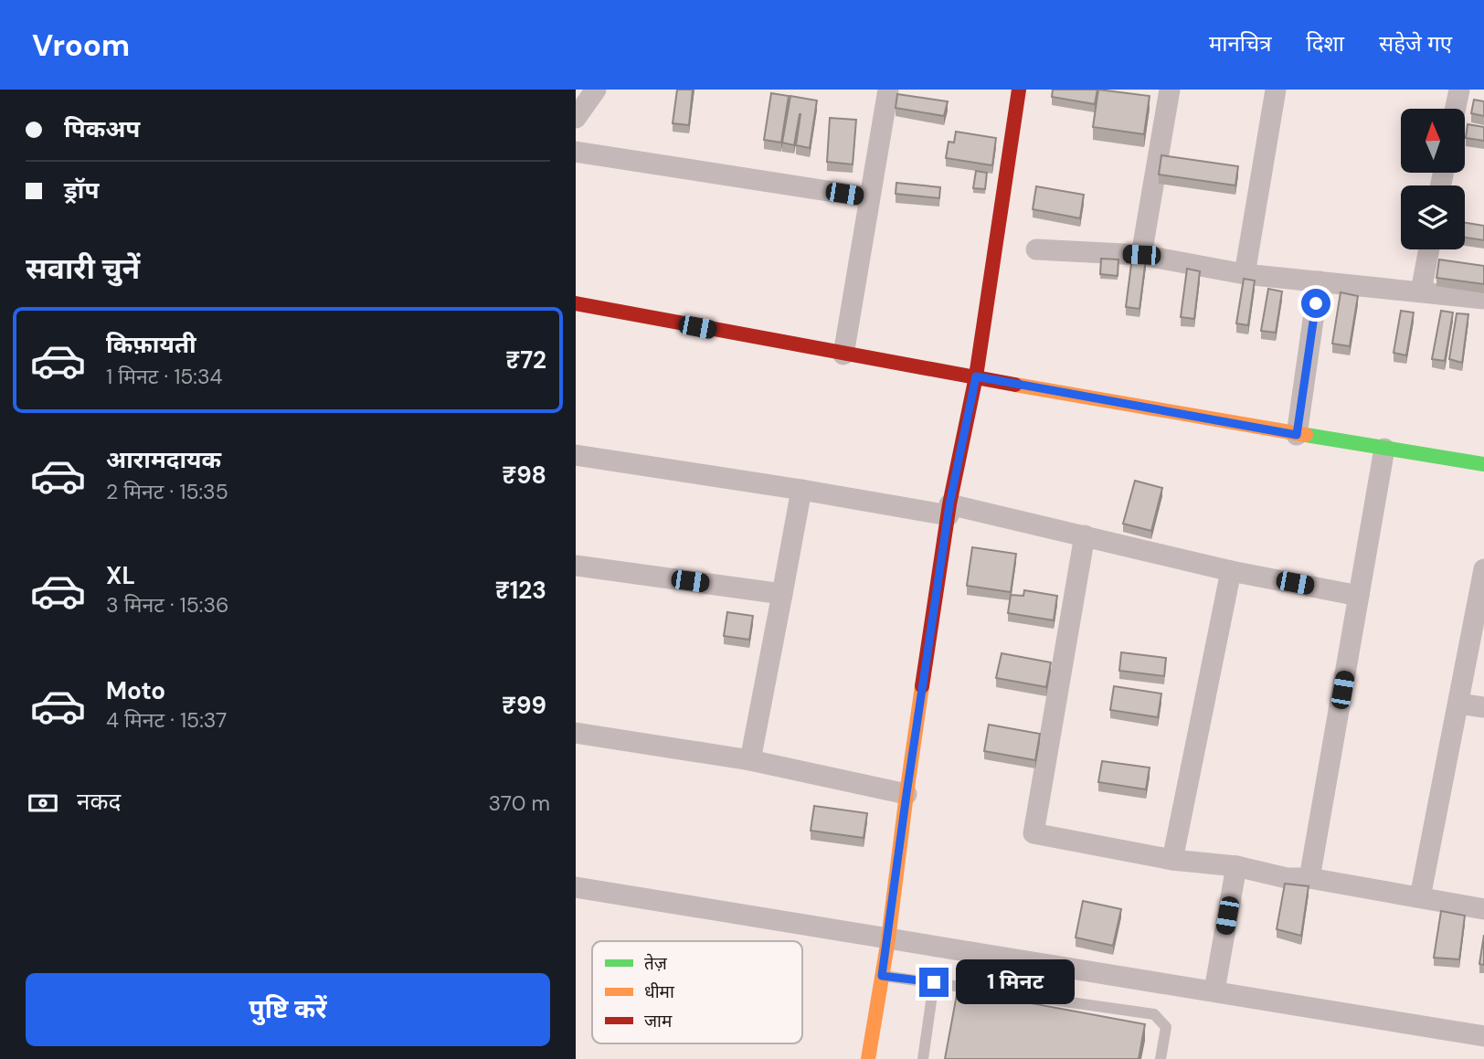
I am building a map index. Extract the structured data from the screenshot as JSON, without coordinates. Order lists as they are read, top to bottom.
{
  "legend": ["तेज़", "धीमा", "जाम"],
  "north": "top",
  "page": {
    "header": "Vroom",
    "nav": ["मानचित्र", "दिशा", "सहेजे गए"],
    "banner": ["पिकअप", "ड्रॉप"],
    "heading": "सवारी चुनें",
    "list": [
      {
        "name": "किफ़ायती",
        "note": "1 मिनट · 15:34",
        "value": "₹72"
      },
      {
        "name": "आरामदायक",
        "note": "2 मिनट · 15:35",
        "value": "₹98"
      },
      {
        "name": "XL",
        "note": "3 मिनट · 15:36",
        "value": "₹123"
      },
      {
        "name": "Moto",
        "note": "4 मिनट · 15:37",
        "value": "₹99"
      }
    ],
    "pay": ["नकद", "370 m"],
    "bubble": "1 मिनट",
    "buttons": "पुष्टि करें"
  }
}
